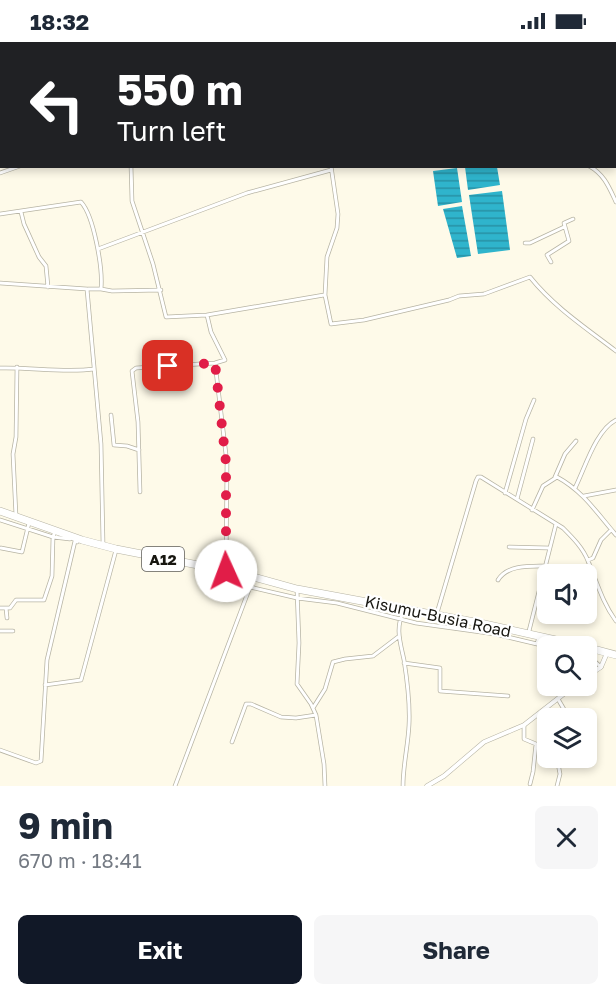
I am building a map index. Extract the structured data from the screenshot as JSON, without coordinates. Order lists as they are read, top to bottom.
{
  "streets": {
    "highway": ["A12", "Kisumu-Busia Road"]
  },
  "crossings": [
    ["A12", "Kisumu-Busia Road"]
  ],
  "page": {
    "status": "18:32",
    "turn": ["550 m", "Turn left"],
    "heading": ["9 min", "670 m · 18:41"],
    "buttons": ["Exit", "Share"]
  }
}
